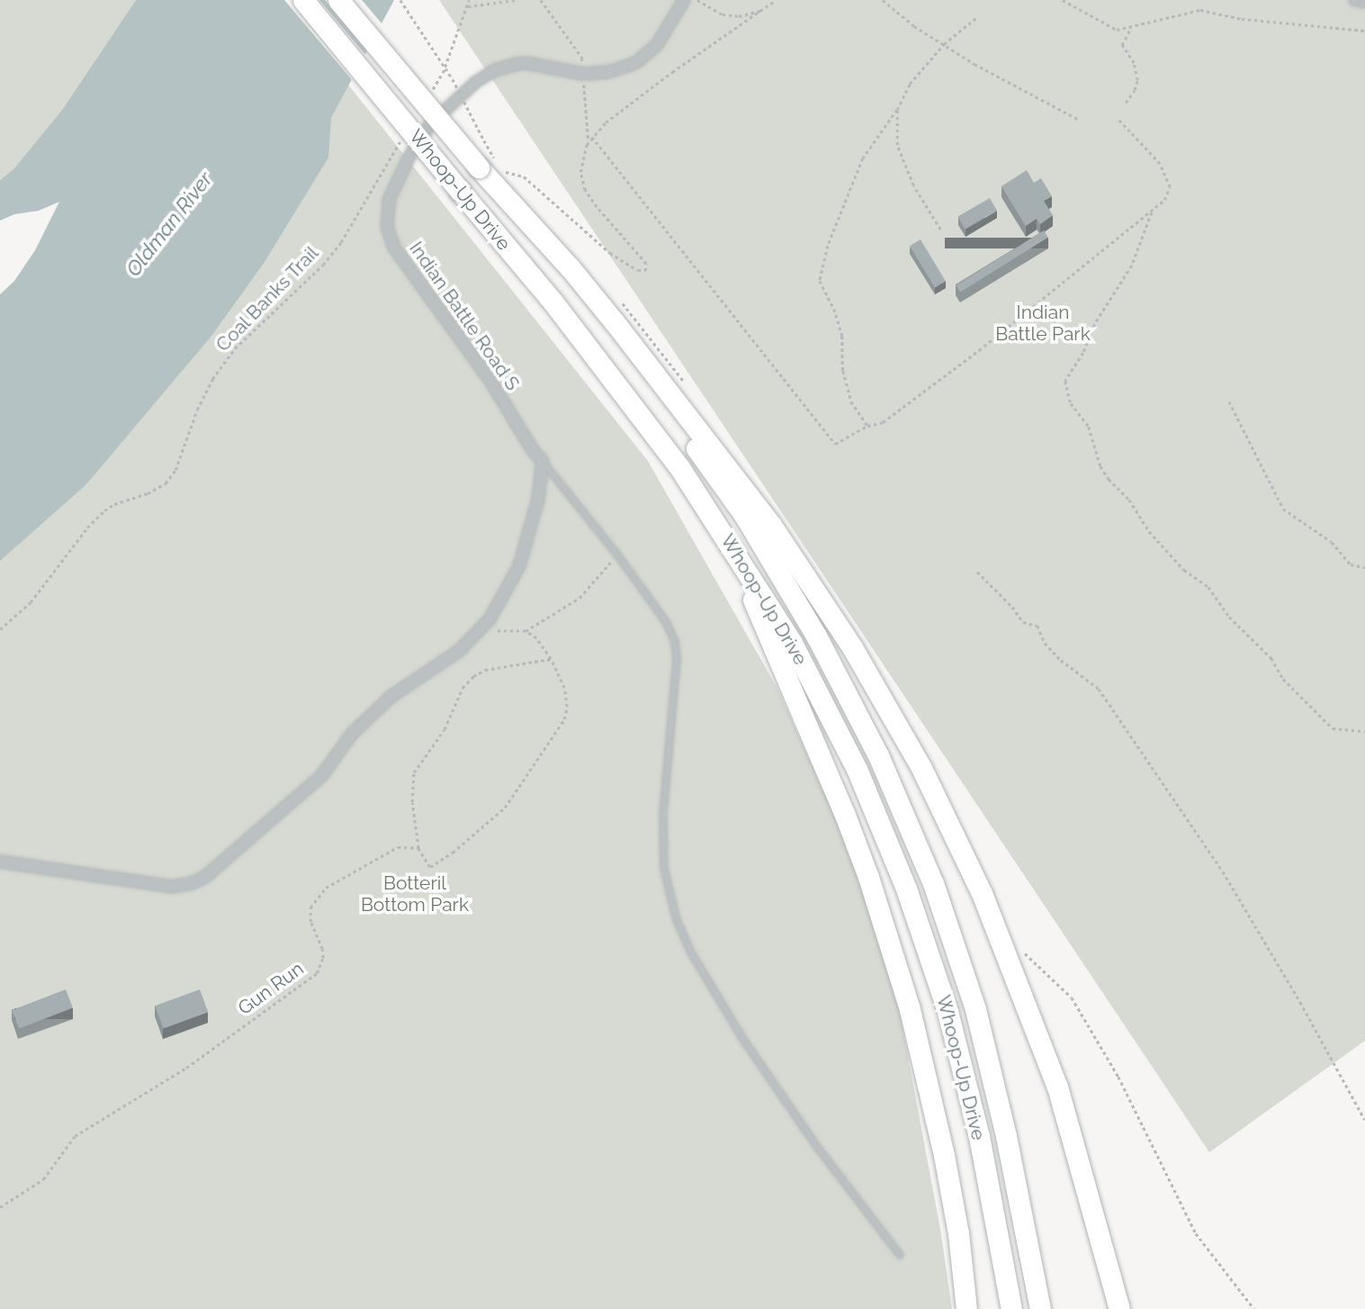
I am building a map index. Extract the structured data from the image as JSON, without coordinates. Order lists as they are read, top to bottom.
{
  "streets": {
    "highway": ["Whoop-Up Drive"],
    "street": ["Indian Battle Road S"],
    "path": ["Coal Banks Trail", "Gun Run"]
  },
  "water": ["Oldman River"],
  "parks": ["Indian Battle Park", "Botteril Bottom Park"]
}
